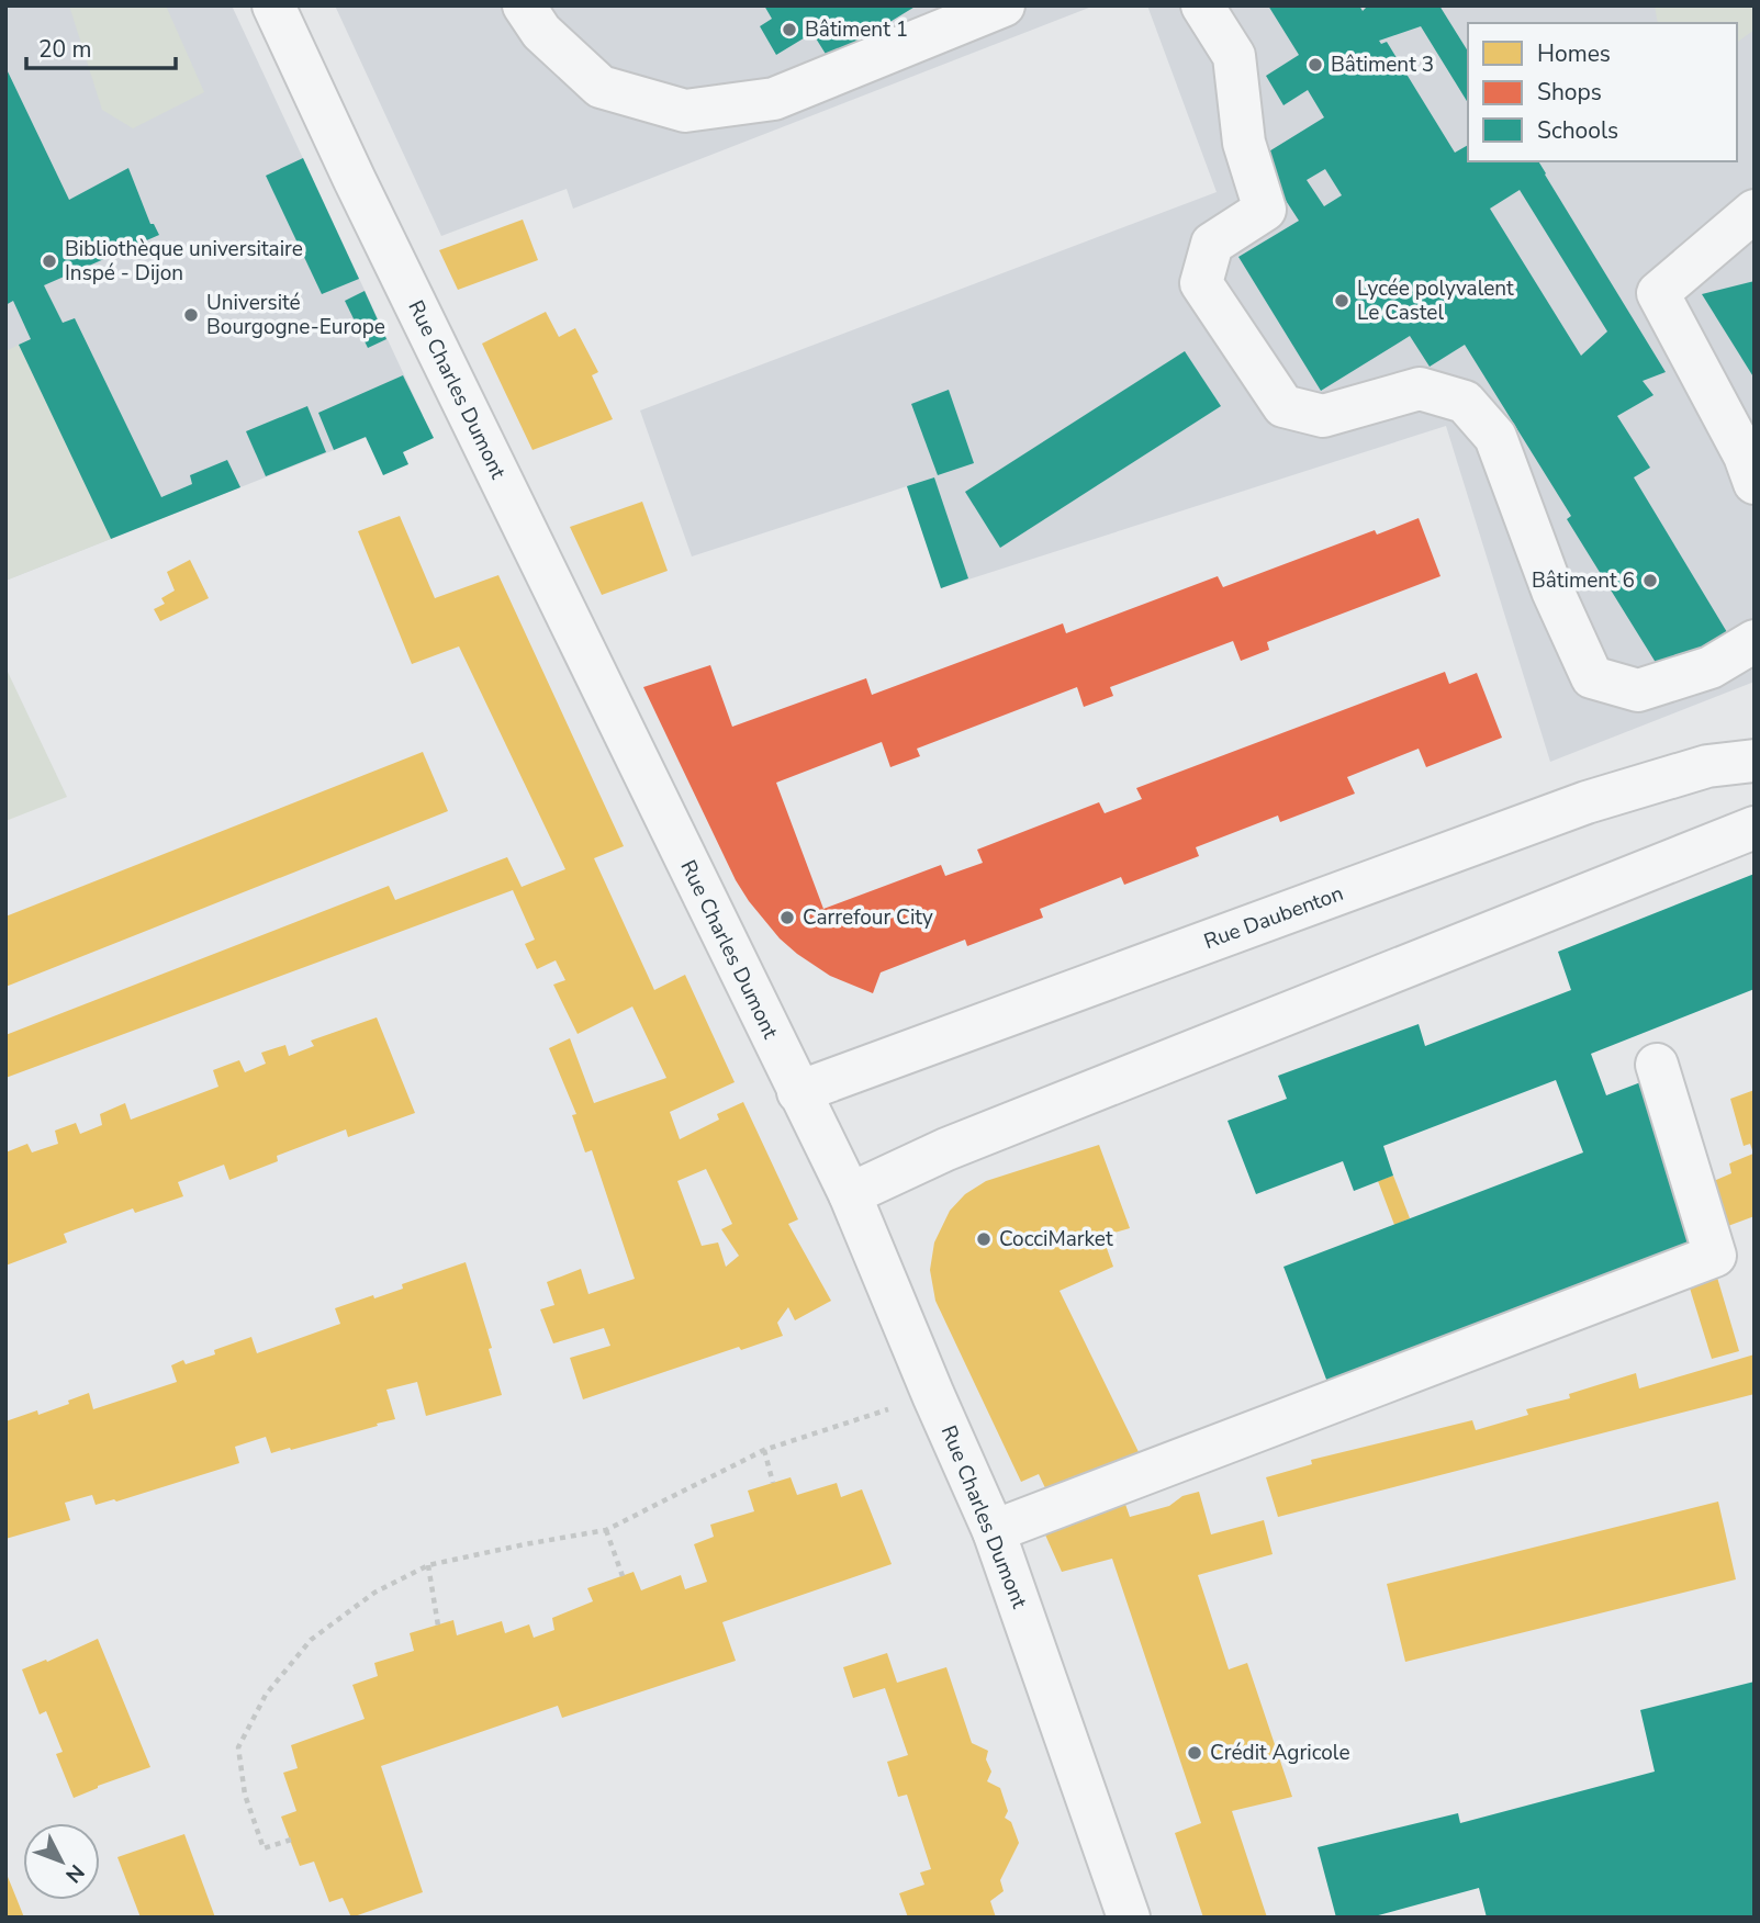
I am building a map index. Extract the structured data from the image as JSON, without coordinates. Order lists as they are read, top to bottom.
{
  "streets": {
    "street": ["Rue Charles Dumont", "Rue Daubenton"]
  },
  "crossings": [
    ["Rue Charles Dumont", "Rue Daubenton"]
  ],
  "places": [
    "Bâtiment 1",
    "Bâtiment 3",
    "Bibliothèque universitaire Inspé - Dijon",
    "Lycée polyvalent Le Castel",
    "Université Bourgogne-Europe",
    "Bâtiment 6",
    "Carrefour City",
    "CocciMarket",
    "Crédit Agricole"
  ],
  "legend": ["Homes", "Shops", "Schools"],
  "scale_bar": "20 m",
  "north": "bottom right"
}
